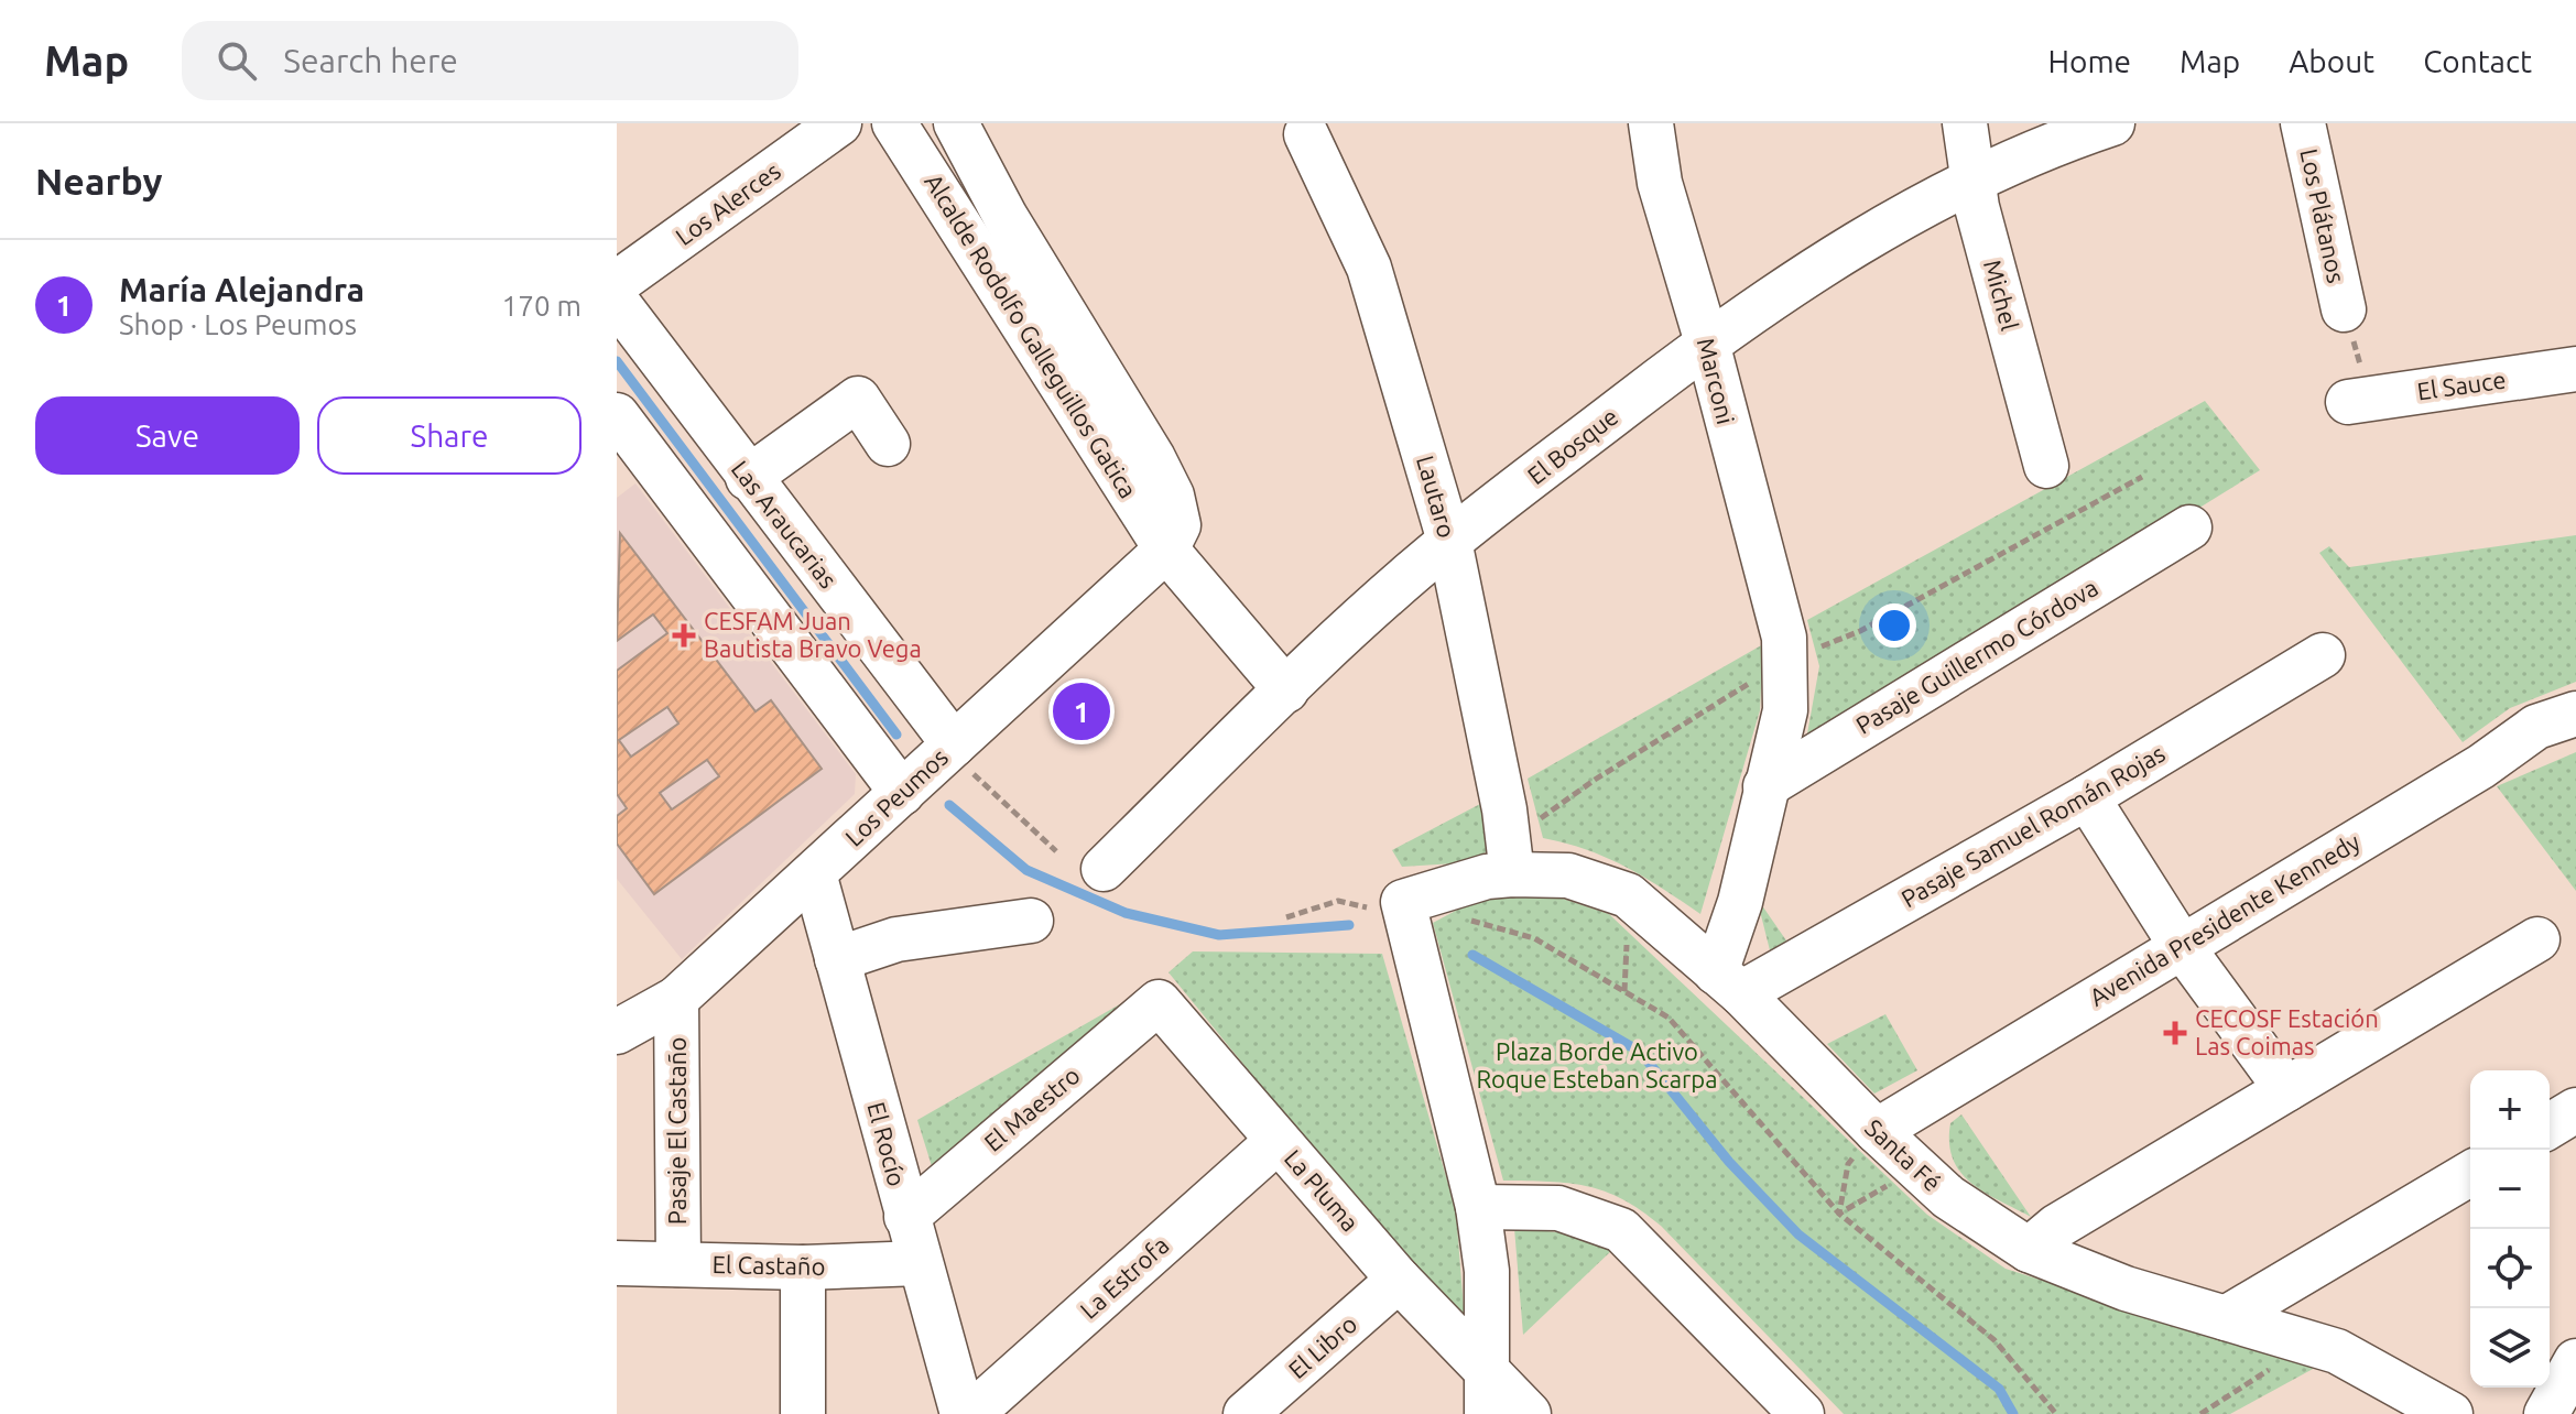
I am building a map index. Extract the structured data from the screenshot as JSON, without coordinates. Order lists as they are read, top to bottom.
{
  "streets": {
    "street": [
      "Los Alerces",
      "Los Plátanos",
      "Michel",
      "Alcalde Rodolfo Galleguillos Gatica",
      "Marconi",
      "El Sauce",
      "El Bosque",
      "Lautaro",
      "Las Araucarias",
      "Pasaje Guillermo Córdova",
      "Los Peumos",
      "Pasaje Samuel Román Rojas",
      "Avenida Presidente Kennedy",
      "El Maestro",
      "Pasaje El Castaño",
      "El Rocío",
      "Santa Fé",
      "La Pluma",
      "El Castaño",
      "La Estrofa",
      "El Libro"
    ]
  },
  "crossings": [
    ["Michel", "El Bosque"],
    ["Alcalde Rodolfo Galleguillos Gatica", "El Bosque"],
    ["Alcalde Rodolfo Galleguillos Gatica", "Los Peumos"],
    ["Marconi", "El Bosque"],
    ["Marconi", "Pasaje Guillermo Córdova"],
    ["Marconi", "Pasaje Samuel Román Rojas"],
    ["Marconi", "Santa Fé"],
    ["El Bosque", "Lautaro"],
    ["Lautaro", "Santa Fé"],
    ["Las Araucarias", "Los Peumos"],
    ["Los Peumos", "Pasaje El Castaño"],
    ["Los Peumos", "El Rocío"],
    ["Pasaje Samuel Román Rojas", "Santa Fé"],
    ["Avenida Presidente Kennedy", "Santa Fé"],
    ["El Maestro", "El Rocío"],
    ["El Maestro", "La Pluma"],
    ["Pasaje El Castaño", "El Castaño"],
    ["El Rocío", "El Castaño"],
    ["La Pluma", "La Estrofa"],
    ["La Pluma", "El Libro"]
  ],
  "parks": ["Plaza Borde Activo Roque Esteban Scarpa"],
  "places": {
    "health": ["CESFAM Juan Bautista Bravo Vega", "CECOSF Estación Las Coimas"]
  },
  "page": {
    "header": "Map",
    "search": "Search here",
    "nav": [
      "Home",
      "Map",
      "About",
      "Contact"
    ],
    "heading": "Nearby",
    "list": [
      {
        "mark": "1",
        "name": "María Alejandra",
        "note": "Shop · Los Peumos",
        "value": "170 m"
      }
    ],
    "buttons": ["Save", "Share"],
    "pins": "1",
    "map_buttons": ["+", "−"]
  }
}
